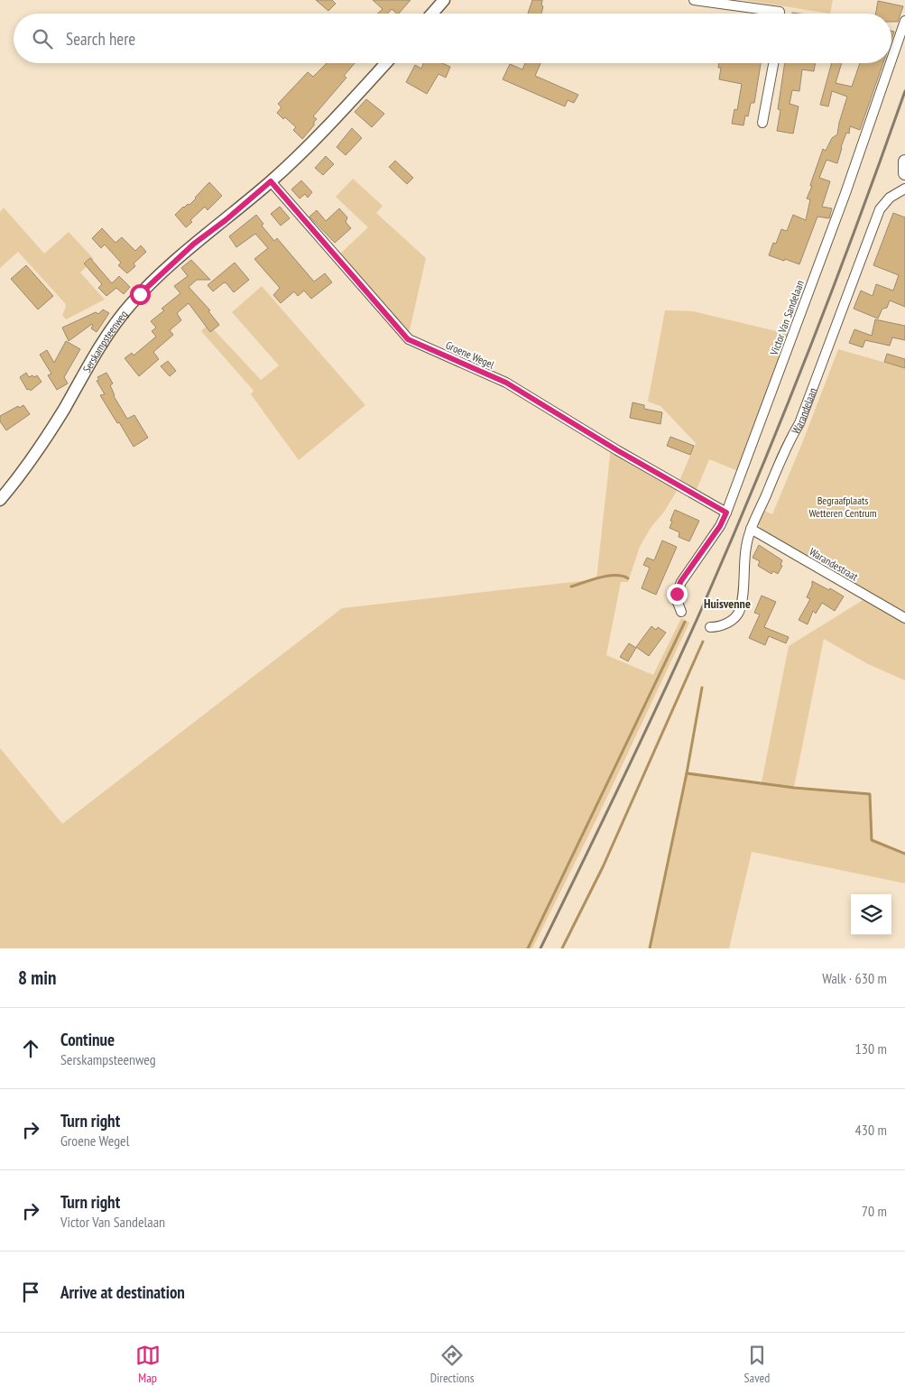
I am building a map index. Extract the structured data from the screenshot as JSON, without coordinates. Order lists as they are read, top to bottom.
{
  "streets": {
    "street": [
      "Victor Van Sandelaan",
      "Serskampsteenweg",
      "Groene Wegel",
      "Warandelaan",
      "Warandestraat"
    ]
  },
  "crossings": [
    ["Victor Van Sandelaan", "Groene Wegel"],
    ["Serskampsteenweg", "Groene Wegel"],
    ["Warandelaan", "Warandestraat"]
  ],
  "districts": ["Huisvenne"],
  "parks": ["Begraafplaats Wetteren Centrum"],
  "page": {
    "search": "Search here",
    "heading": ["8 min", "Walk · 630 m"],
    "list": [
      ["Continue", "Serskampsteenweg", "130 m"],
      ["Turn right", "Groene Wegel", "430 m"],
      ["Turn right", "Victor Van Sandelaan", "70 m"],
      "Arrive at destination"
    ],
    "nav": ["Map", "Directions", "Saved"]
  }
}
